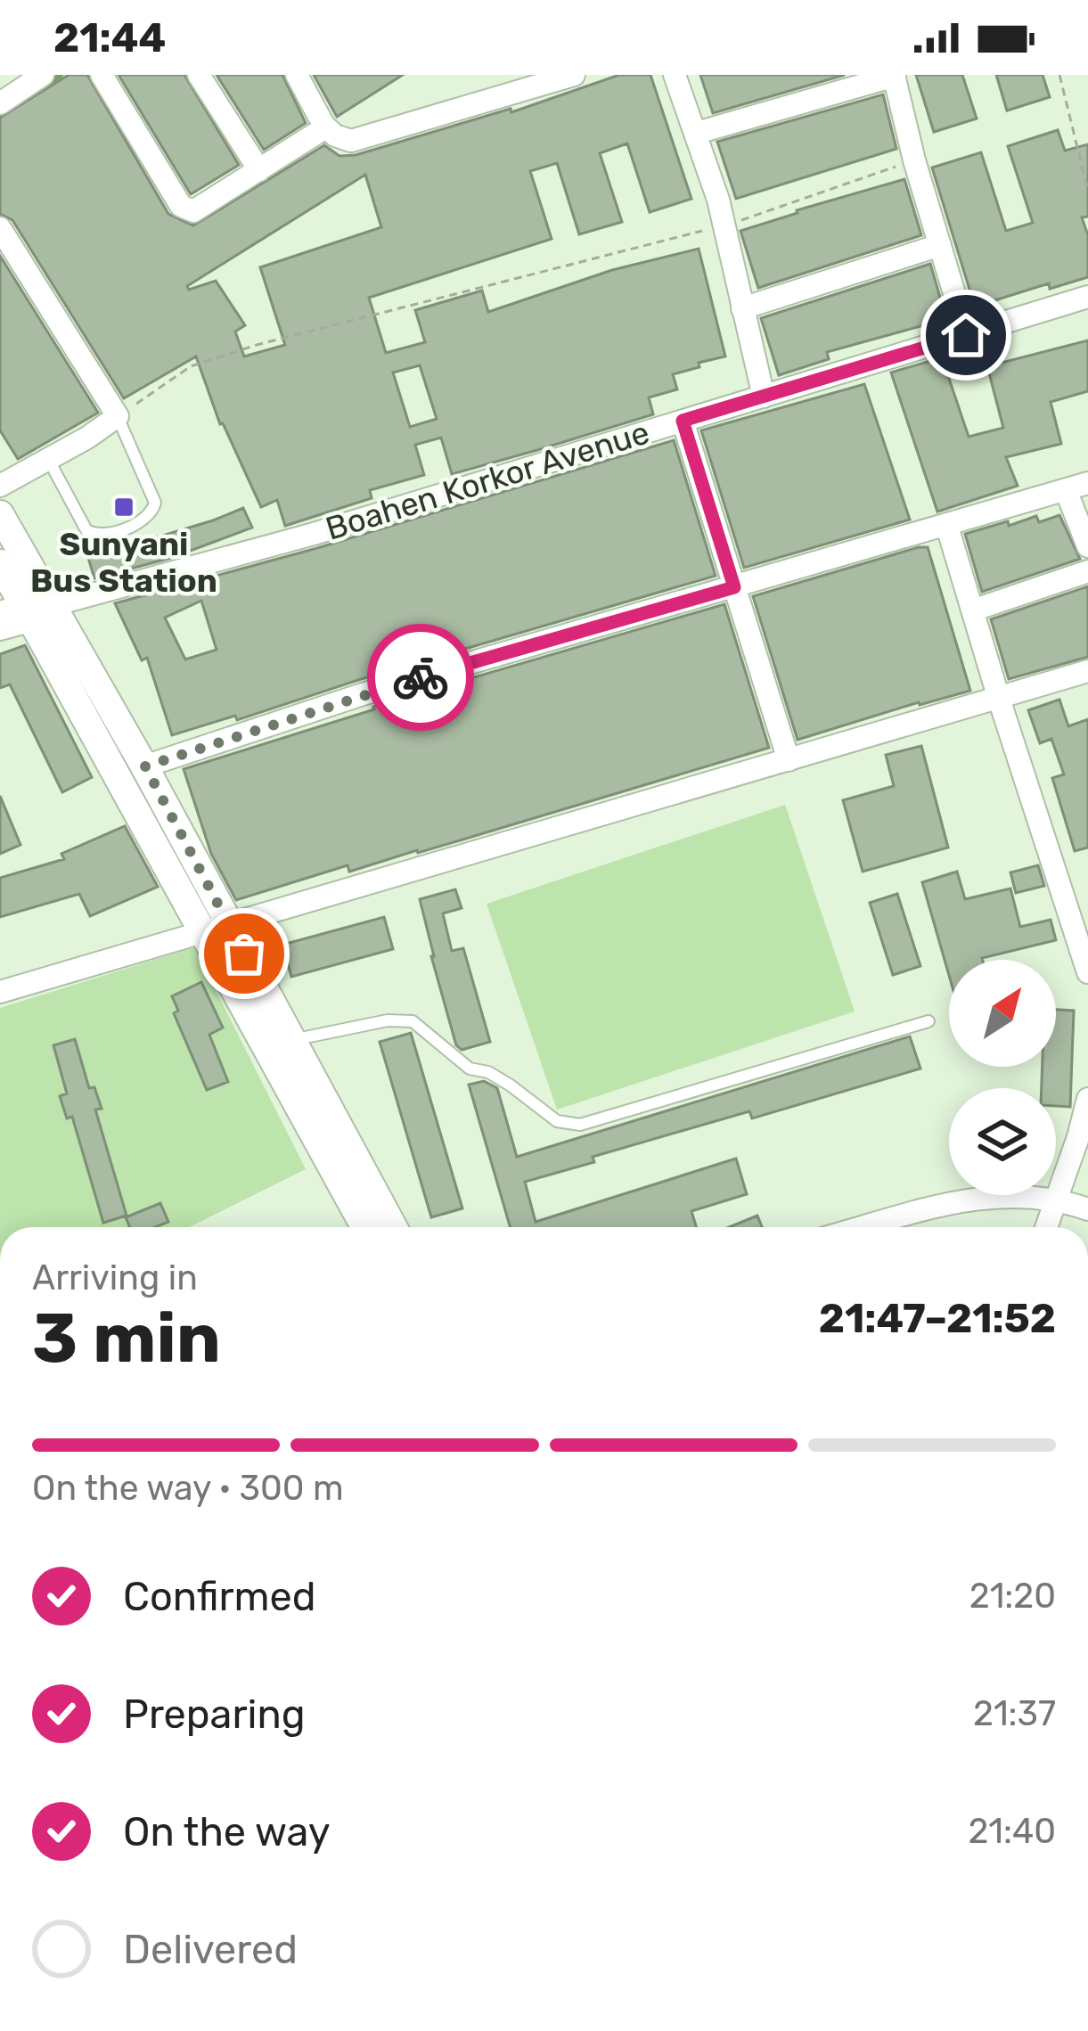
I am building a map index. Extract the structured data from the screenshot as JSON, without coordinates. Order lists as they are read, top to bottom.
{
  "streets": {
    "street": ["Boahen Korkor Avenue"]
  },
  "places": {
    "transit": ["Sunyani Bus Station"]
  },
  "north": "top right",
  "page": {
    "status": "21:44",
    "heading": ["3 min", "Arriving in", "21:47–21:52"],
    "bar": "On the way · 300 m",
    "list": [
      ["Confirmed", "21:20"],
      ["Preparing", "21:37"],
      ["On the way", "21:40"],
      "Delivered"
    ]
  }
}
